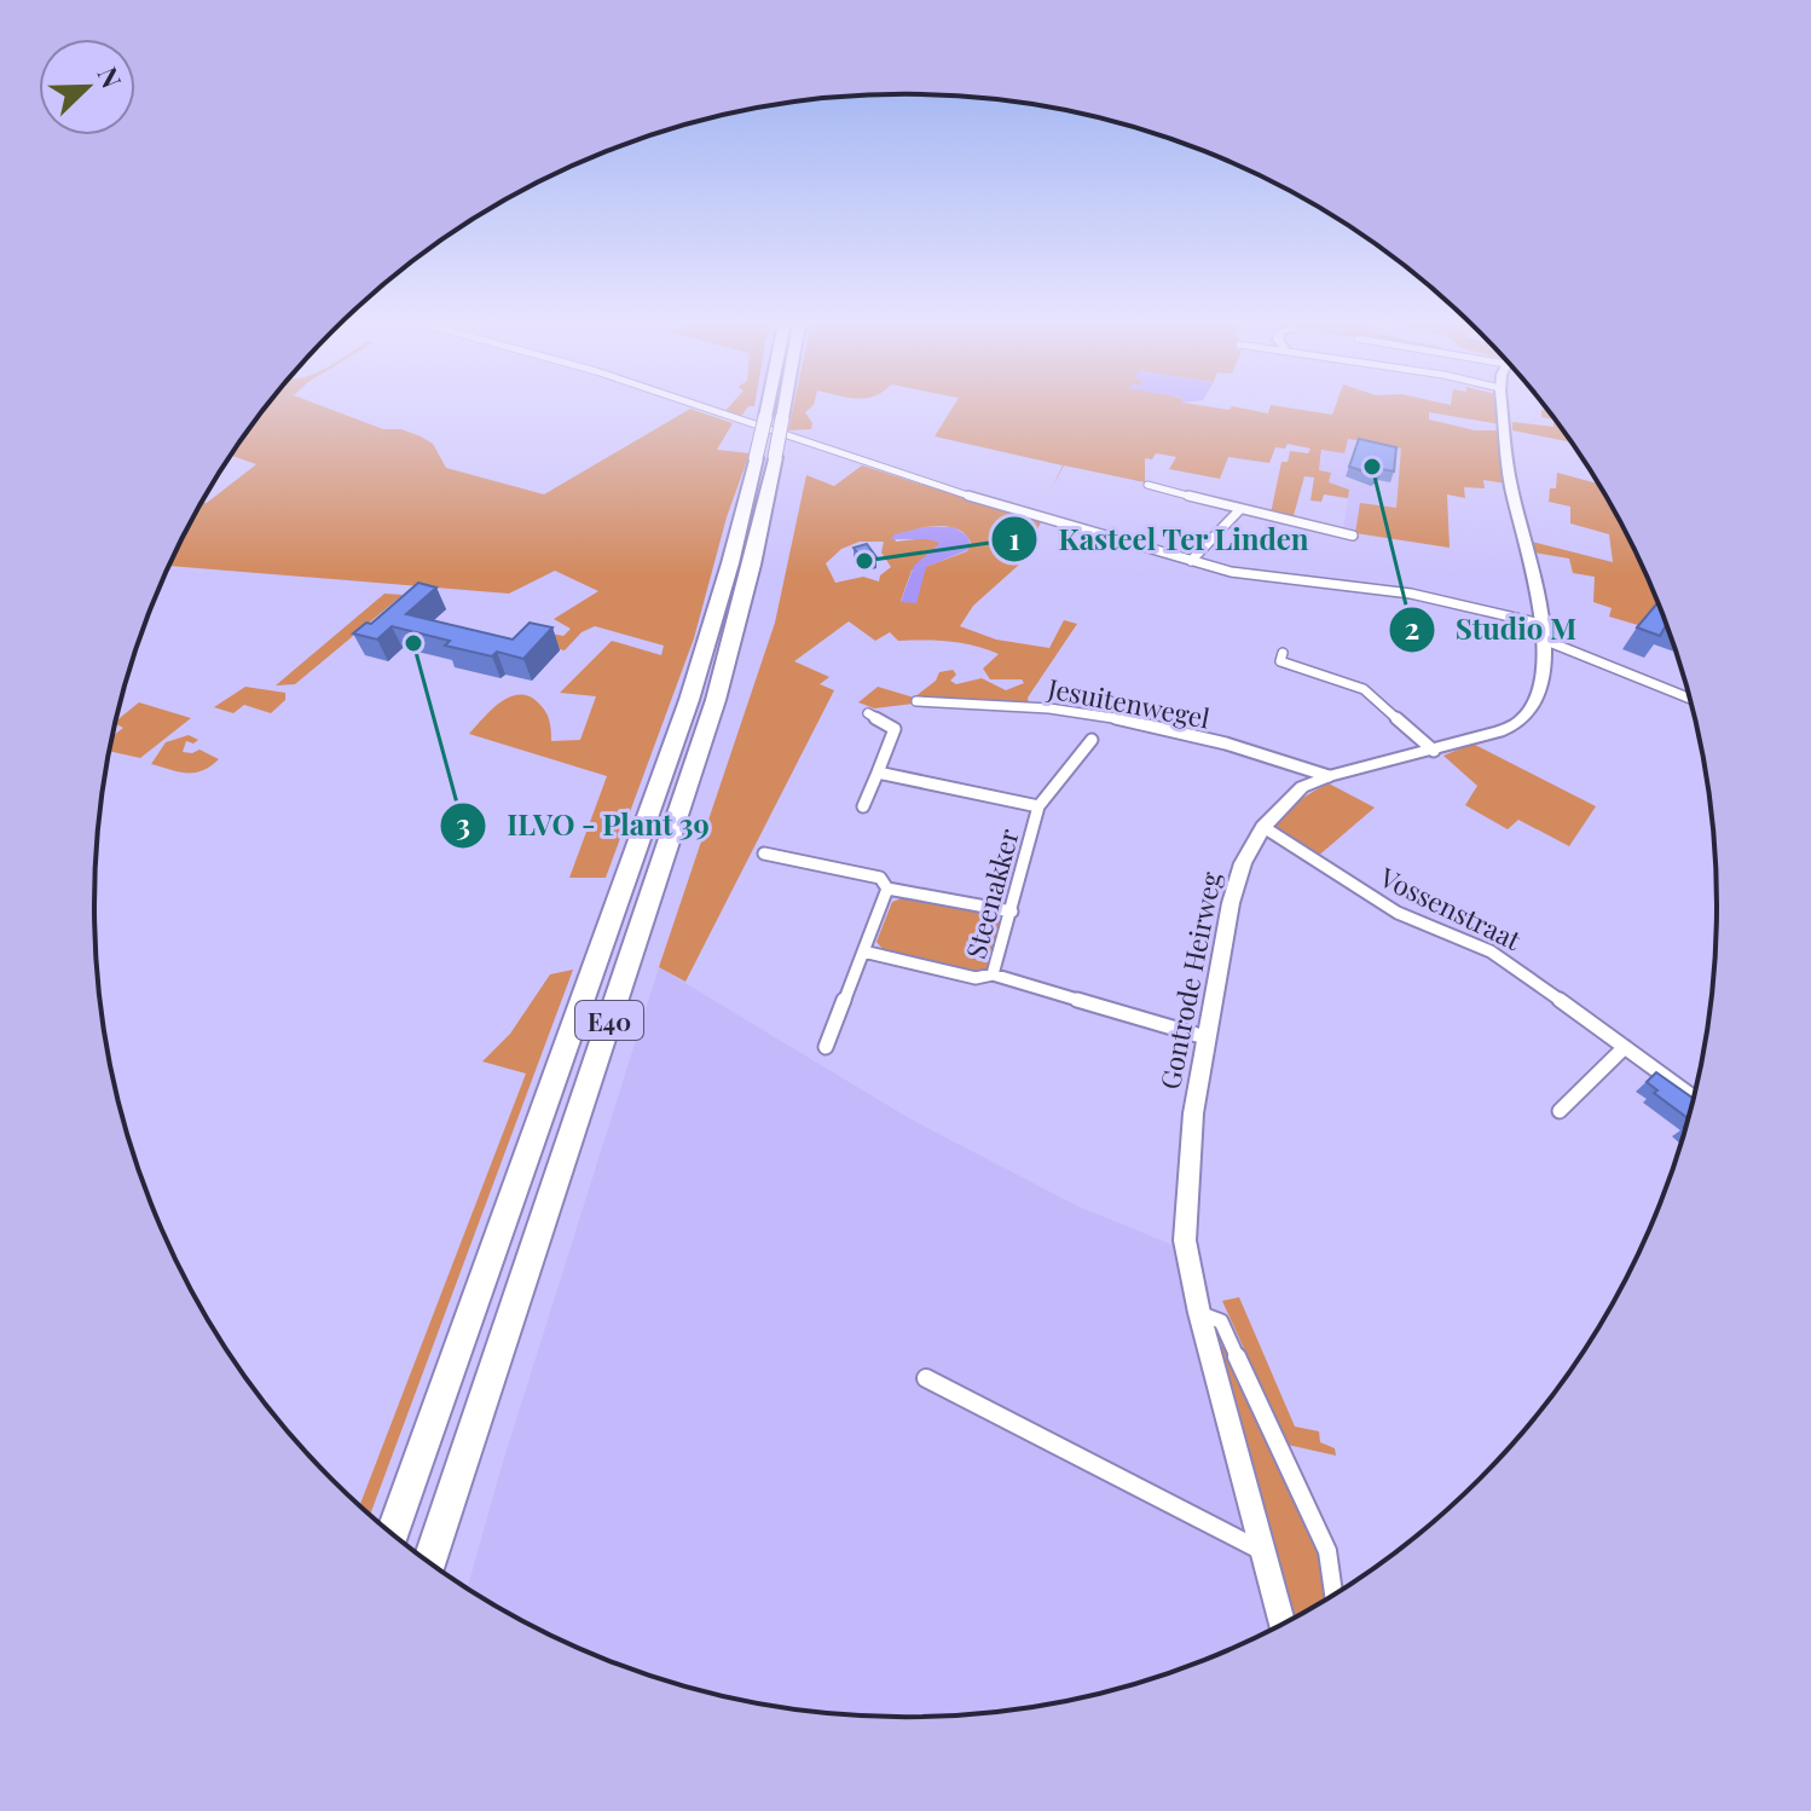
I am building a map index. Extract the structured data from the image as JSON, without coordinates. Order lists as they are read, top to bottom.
{
  "streets": {
    "highway": ["E40"],
    "street": [
      "Jesuitenwegel",
      "Steenakker",
      "Vossenstraat",
      "Gontrode Heirweg"
    ]
  },
  "crossings": [
    ["Jesuitenwegel", "Gontrode Heirweg"],
    ["Steenakker", "Gontrode Heirweg"],
    ["Vossenstraat", "Gontrode Heirweg"]
  ],
  "places": ["Studio M", "Kasteel Ter Linden", "ILVO - Plant 39"],
  "north": "top right"
}
